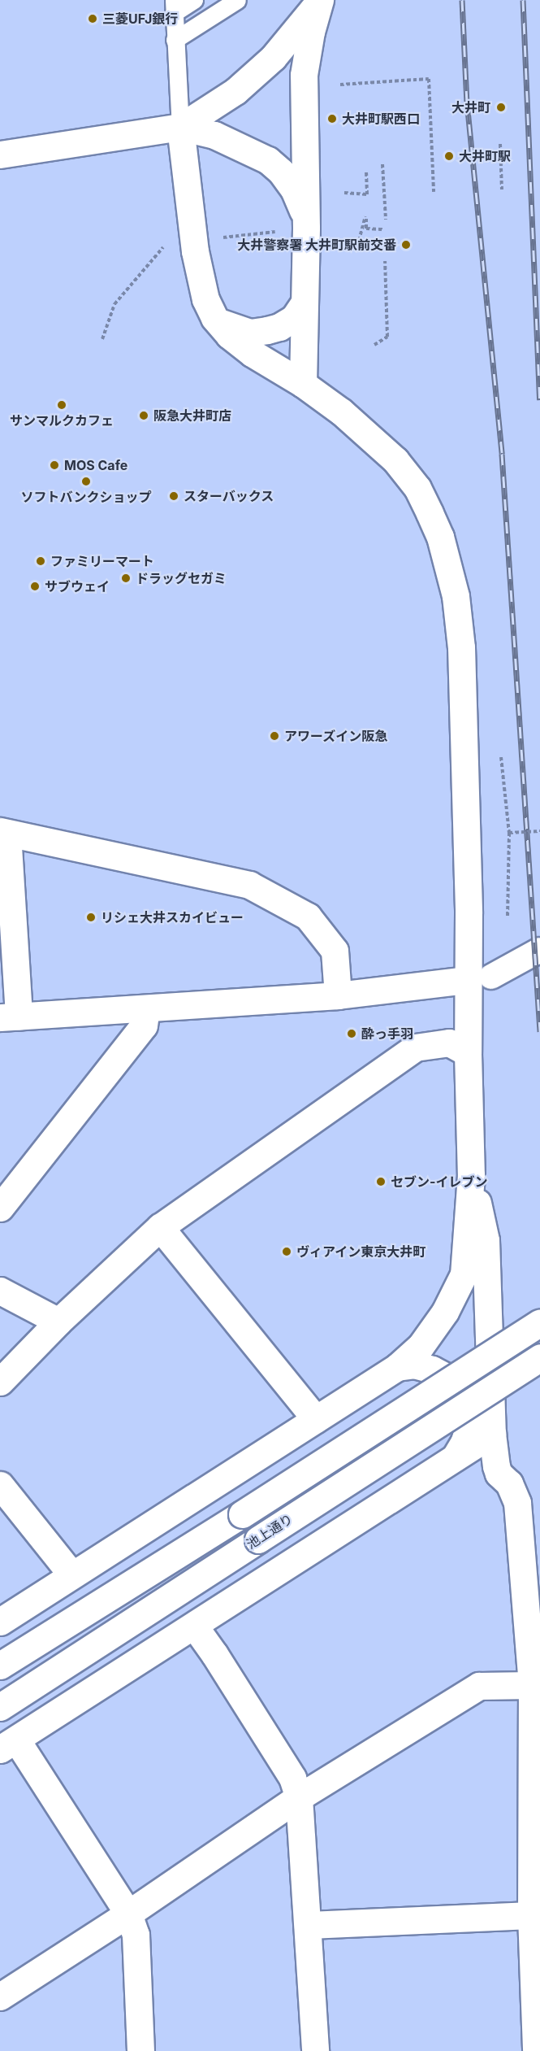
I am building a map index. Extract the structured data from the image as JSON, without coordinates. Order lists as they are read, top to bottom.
{
  "streets": {
    "street": ["池上通り"]
  },
  "places": [
    "三菱UFJ銀行",
    "大井町",
    "大井町駅西口",
    "大井町駅",
    "大井警察署 大井町駅前交番",
    "サンマルクカフェ",
    "阪急大井町店",
    "MOS Cafe",
    "ソフトバンクショップ",
    "スターバックス",
    "ファミリーマート",
    "ドラッグセガミ",
    "サブウェイ",
    "アワーズイン阪急",
    "リシェ大井スカイビュー",
    "酔っ手羽",
    "セブン-イレブン",
    "ヴィアイン東京大井町"
  ]
}
